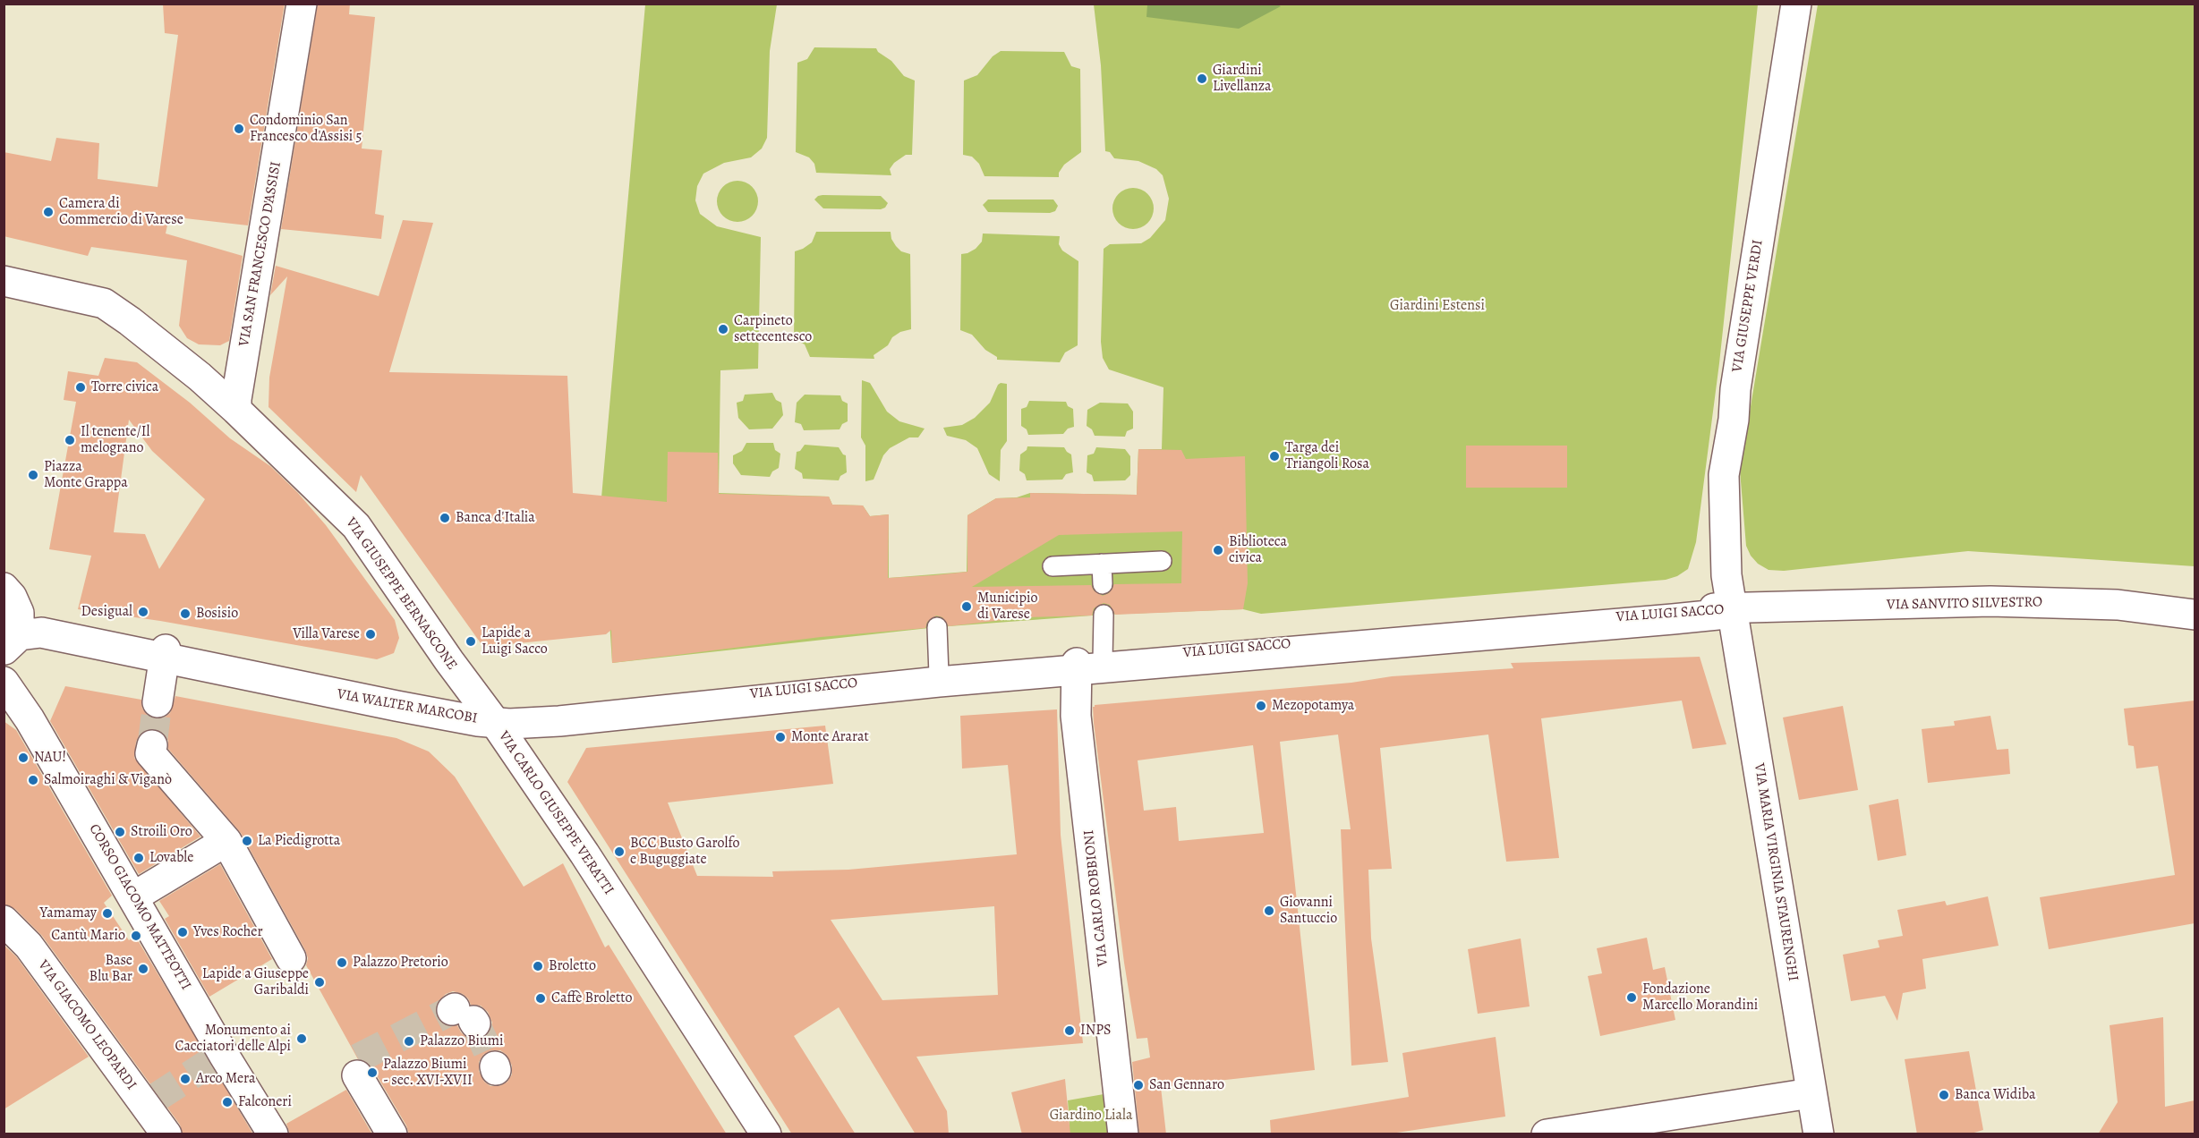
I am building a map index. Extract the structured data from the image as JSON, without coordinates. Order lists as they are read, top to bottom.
{
  "streets": {
    "main road": [
      "VIA SAN FRANCESCO D'ASSISI",
      "VIA GIUSEPPE VERDI",
      "VIA GIUSEPPE BERNASCONE",
      "VIA SANVITO SILVESTRO",
      "VIA LUIGI SACCO",
      "VIA WALTER MARCOBI",
      "VIA CARLO GIUSEPPE VERATTI",
      "VIA MARIA VIRGINIA STAURENGHI",
      "VIA CARLO ROBBIONI",
      "CORSO GIACOMO MATTEOTTI",
      "VIA GIACOMO LEOPARDI"
    ]
  },
  "crossings": [
    ["VIA SAN FRANCESCO D'ASSISI", "VIA GIUSEPPE BERNASCONE"],
    ["VIA GIUSEPPE VERDI", "VIA SANVITO SILVESTRO"],
    ["VIA GIUSEPPE VERDI", "VIA LUIGI SACCO"],
    ["VIA GIUSEPPE VERDI", "VIA MARIA VIRGINIA STAURENGHI"],
    ["VIA GIUSEPPE BERNASCONE", "VIA LUIGI SACCO"],
    ["VIA GIUSEPPE BERNASCONE", "VIA WALTER MARCOBI"],
    ["VIA GIUSEPPE BERNASCONE", "VIA CARLO GIUSEPPE VERATTI"],
    ["VIA SANVITO SILVESTRO", "VIA LUIGI SACCO"],
    ["VIA SANVITO SILVESTRO", "VIA MARIA VIRGINIA STAURENGHI"],
    ["VIA LUIGI SACCO", "VIA WALTER MARCOBI"],
    ["VIA LUIGI SACCO", "VIA CARLO GIUSEPPE VERATTI"],
    ["VIA LUIGI SACCO", "VIA MARIA VIRGINIA STAURENGHI"],
    ["VIA LUIGI SACCO", "VIA CARLO ROBBIONI"],
    ["VIA WALTER MARCOBI", "VIA CARLO GIUSEPPE VERATTI"]
  ],
  "parks": ["Giardini Estensi", "Giardino Liala"],
  "places": [
    "Giardini Livellanza",
    "Condominio San Francesco d'Assisi 5",
    "Camera di Commercio di Varese",
    "Carpineto settecentesco",
    "Torre civica",
    "Il tenente/Il melograno",
    "Targa dei Triangoli Rosa",
    "Piazza Monte Grappa",
    "Banca d'Italia",
    "Biblioteca civica",
    "Municipio di Varese",
    "Desigual",
    "Bosisio",
    "Villa Varese",
    "Lapide a Luigi Sacco",
    "Mezopotamya",
    "Monte Ararat",
    "NAU!",
    "Salmoiraghi & Viganò",
    "Stroili Oro",
    "La Piedigrotta",
    "BCC Busto Garolfo e Buguggiate",
    "Lovable",
    "Giovanni Santuccio",
    "Yamamay",
    "Yves Rocher",
    "Cantù Mario",
    "Palazzo Pretorio",
    "Broletto",
    "Base Blu Bar",
    "Lapide a Giuseppe Garibaldi",
    "Fondazione Marcello Morandini",
    "Caffè Broletto",
    "INPS",
    "Monumento ai Cacciatori delle Alpi",
    "Palazzo Biumi",
    "Palazzo Biumi - sec. XVI-XVII",
    "Arco Mera",
    "San Gennaro",
    "Banca Widiba",
    "Falconeri"
  ]
}
